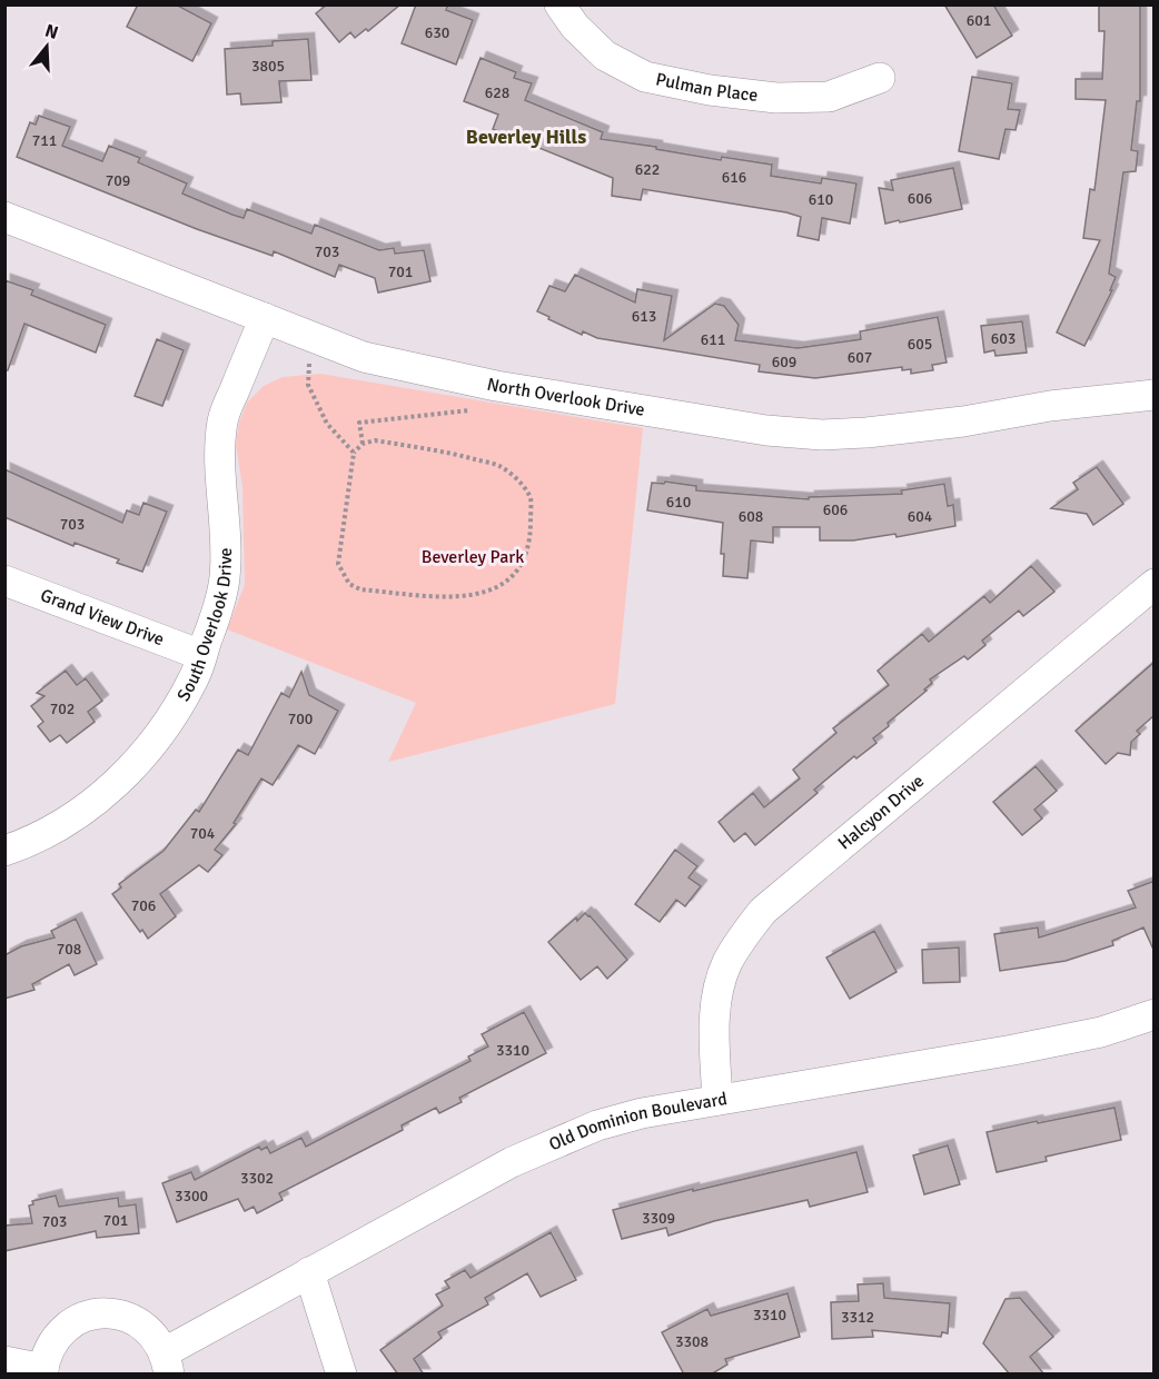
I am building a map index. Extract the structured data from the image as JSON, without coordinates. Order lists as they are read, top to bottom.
{
  "streets": {
    "street": [
      "Pulman Place",
      "North Overlook Drive",
      "Grand View Drive",
      "South Overlook Drive",
      "Halcyon Drive",
      "Old Dominion Boulevard"
    ]
  },
  "crossings": [
    ["North Overlook Drive", "South Overlook Drive"],
    ["Grand View Drive", "South Overlook Drive"],
    ["Halcyon Drive", "Old Dominion Boulevard"]
  ],
  "districts": ["Beverley Hills"],
  "parks": ["Beverley Park"],
  "house_numbers": [
    "601",
    "630",
    "3805",
    "628",
    "711",
    "622",
    "616",
    "709",
    "606",
    "610",
    "703",
    "701",
    "613",
    "603",
    "611",
    "605",
    "607",
    "609",
    "610",
    "606",
    "608",
    "604",
    "703",
    "702",
    "700",
    "704",
    "706",
    "708",
    "3310",
    "3302",
    "3300",
    "3309",
    "701",
    "703",
    "3310",
    "3312",
    "3308"
  ],
  "north": "top"
}
